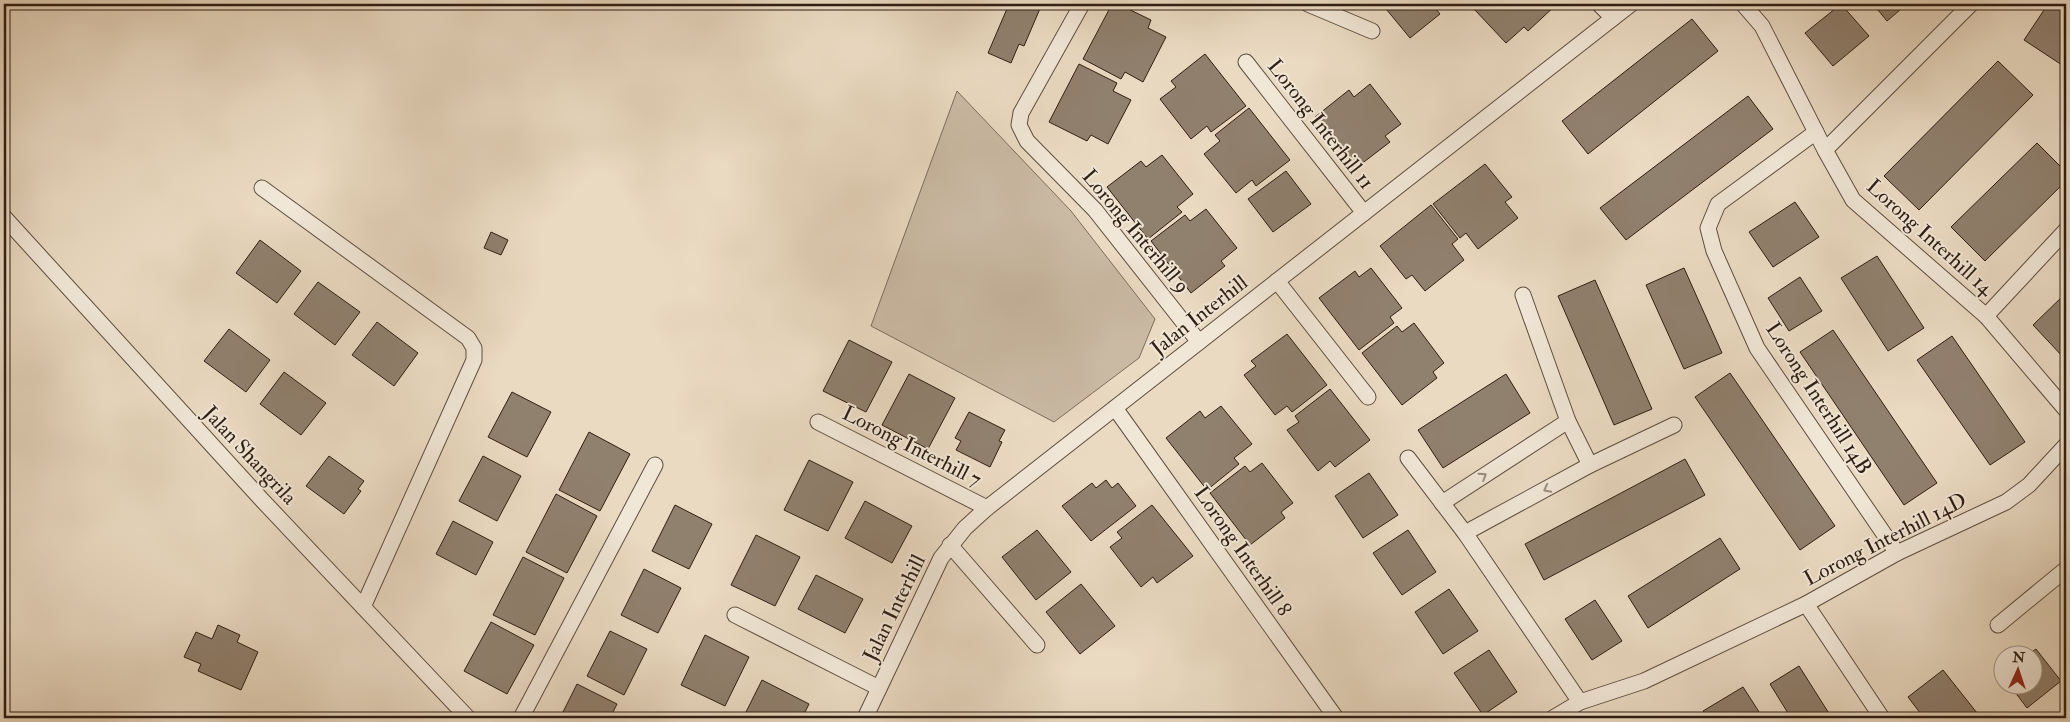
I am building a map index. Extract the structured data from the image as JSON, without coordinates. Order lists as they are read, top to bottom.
{
  "streets": {
    "street": [
      "Lorong Interhill 11",
      "Lorong Interhill 9",
      "Lorong Interhill 14",
      "Jalan Interhill",
      "Lorong Interhill 14B",
      "Lorong Interhill 7",
      "Jalan Shangrila",
      "Lorong Interhill 14D",
      "Lorong Interhill 8"
    ]
  },
  "crossings": [
    ["Lorong Interhill 11", "Jalan Interhill"],
    ["Lorong Interhill 9", "Jalan Interhill"],
    ["Lorong Interhill 14", "Lorong Interhill 14B"],
    ["Jalan Interhill", "Lorong Interhill 7"],
    ["Jalan Interhill", "Lorong Interhill 8"],
    ["Lorong Interhill 14B", "Lorong Interhill 14D"]
  ],
  "north": "top"
}
